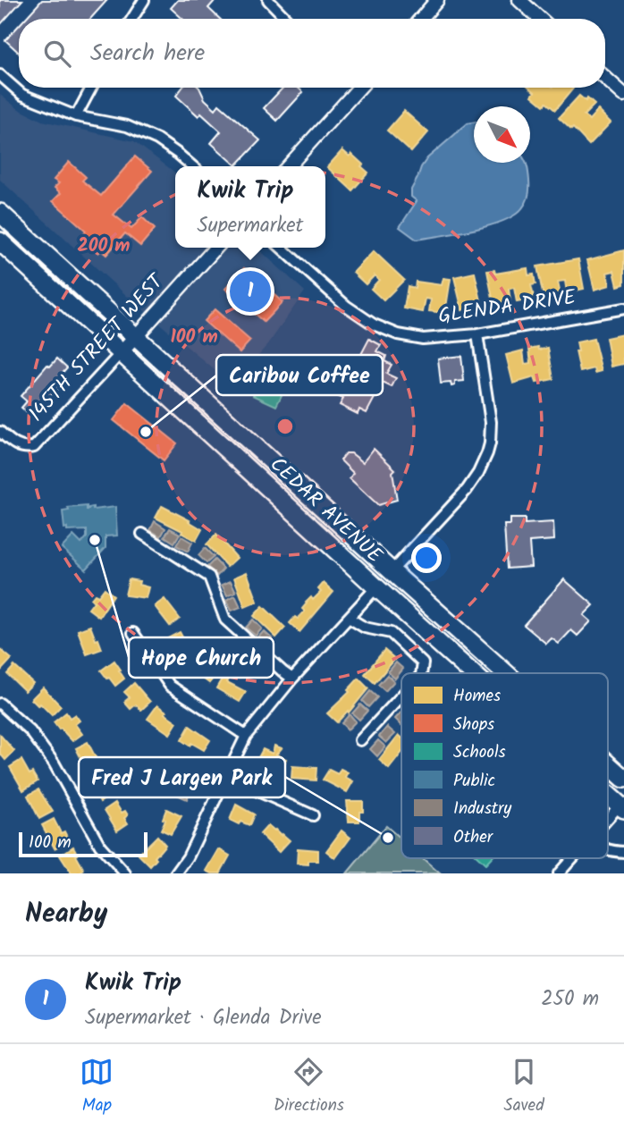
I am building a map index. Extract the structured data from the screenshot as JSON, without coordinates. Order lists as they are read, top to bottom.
{
  "streets": {
    "highway": ["CEDAR AVENUE"],
    "street": ["GLENDA DRIVE", "145TH STREET WEST"]
  },
  "crossings": [
    ["145TH STREET WEST", "CEDAR AVENUE"]
  ],
  "places": ["Caribou Coffee", "Hope Church", "Fred J Largen Park"],
  "legend": [
    "Homes",
    "Shops",
    "Schools",
    "Public",
    "Industry",
    "Other"
  ],
  "scale_bar": "100 m",
  "north": "bottom right",
  "page": {
    "search": "Search here",
    "popup": ["Kwik Trip", "Supermarket"],
    "pins": "1",
    "scale": "100 m",
    "heading": "Nearby",
    "list": [
      {
        "mark": "1",
        "name": "Kwik Trip",
        "note": "Supermarket · Glenda Drive",
        "value": "250 m"
      }
    ],
    "nav": ["Map", "Directions", "Saved"]
  },
  "rings": ["200 m", "100 m"]
}
